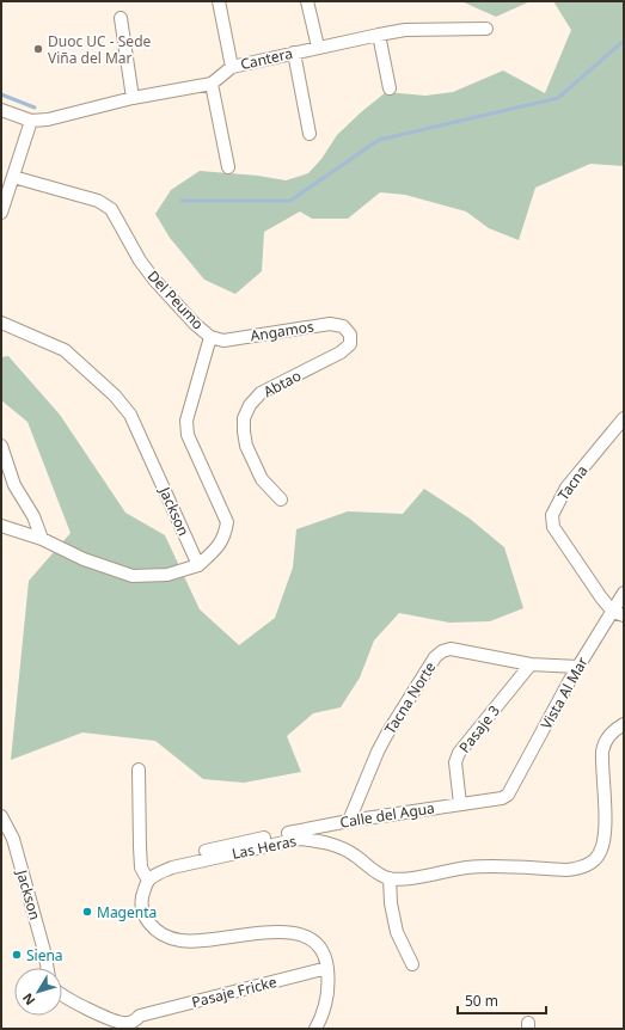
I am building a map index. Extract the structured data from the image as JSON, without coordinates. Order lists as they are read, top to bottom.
{
  "streets": {
    "street": [
      "Cantera",
      "Del Peumo",
      "Angamos",
      "Abtao",
      "Tacna",
      "Jackson",
      "Vista Al Mar",
      "Tacna Norte",
      "Pasaje 3",
      "Calle del Agua",
      "Las Heras",
      "Pasaje Fricke"
    ]
  },
  "crossings": [
    ["Del Peumo", "Angamos"],
    ["Del Peumo", "Jackson"],
    ["Angamos", "Abtao"],
    ["Tacna", "Vista Al Mar"],
    ["Vista Al Mar", "Tacna Norte"],
    ["Vista Al Mar", "Calle del Agua"],
    ["Tacna Norte", "Pasaje 3"],
    ["Tacna Norte", "Calle del Agua"],
    ["Pasaje 3", "Calle del Agua"],
    ["Calle del Agua", "Las Heras"]
  ],
  "places": ["Duoc UC - Sede Viña del Mar", "Magenta", "Siena"],
  "scale_bar": "50 m",
  "north": "bottom left"
}
